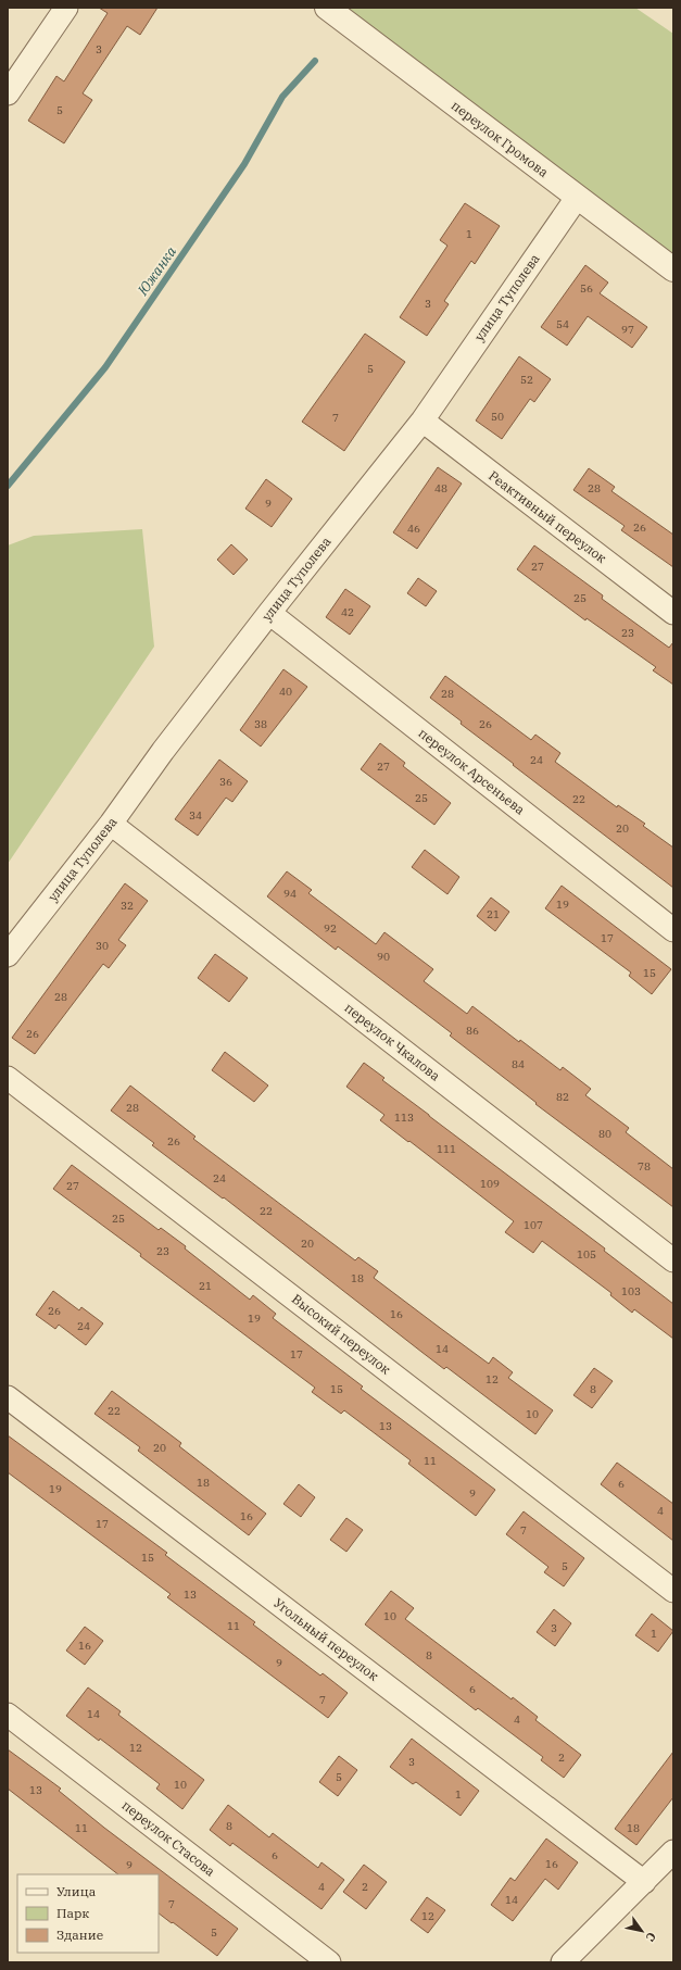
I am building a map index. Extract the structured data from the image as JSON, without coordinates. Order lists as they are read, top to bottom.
{
  "streets": {
    "street": [
      "переулок Громова",
      "улица Туполева",
      "Реактивный переулок",
      "переулок Арсеньева",
      "переулок Чкалова",
      "Высокий переулок",
      "Угольный переулок",
      "переулок Стасова"
    ]
  },
  "crossings": [
    ["переулок Громова", "улица Туполева"],
    ["улица Туполева", "Реактивный переулок"],
    ["улица Туполева", "переулок Арсеньева"],
    ["улица Туполева", "переулок Чкалова"]
  ],
  "water": ["Южанка"],
  "house_numbers": [
    "3",
    "5",
    "1",
    "56",
    "3",
    "54",
    "97",
    "5",
    "52",
    "50",
    "7",
    "48",
    "28",
    "9",
    "26",
    "46",
    "27",
    "25",
    "42",
    "23",
    "40",
    "28",
    "38",
    "26",
    "24",
    "27",
    "36",
    "25",
    "22",
    "34",
    "20",
    "94",
    "19",
    "32",
    "21",
    "92",
    "17",
    "30",
    "90",
    "15",
    "28",
    "86",
    "26",
    "84",
    "82",
    "28",
    "113",
    "80",
    "26",
    "111",
    "78",
    "24",
    "109",
    "27",
    "22",
    "25",
    "107",
    "20",
    "23",
    "105",
    "18",
    "21",
    "103",
    "26",
    "16",
    "19",
    "24",
    "14",
    "17",
    "12",
    "15",
    "8",
    "22",
    "10",
    "13",
    "20",
    "11",
    "18",
    "6",
    "19",
    "9",
    "4",
    "16",
    "17",
    "7",
    "15",
    "5",
    "13",
    "10",
    "11",
    "3",
    "1",
    "16",
    "8",
    "9",
    "6",
    "7",
    "14",
    "4",
    "12",
    "2",
    "3",
    "5",
    "10",
    "13",
    "1",
    "8",
    "11",
    "18",
    "6",
    "16",
    "9",
    "4",
    "2",
    "14",
    "7",
    "12",
    "5"
  ],
  "legend": ["Улица", "Парк", "Здание"],
  "north": "bottom right"
}
